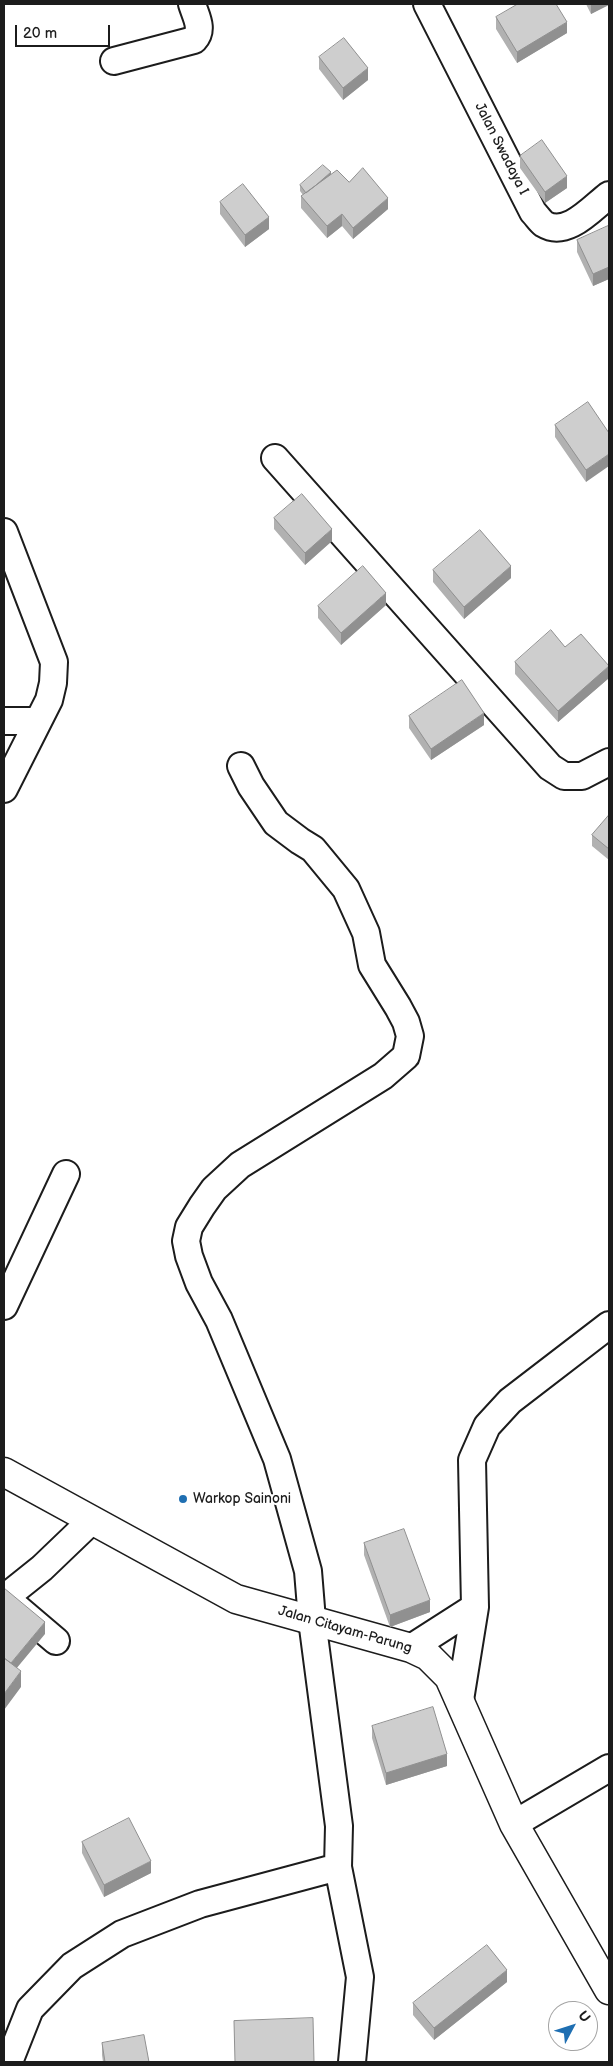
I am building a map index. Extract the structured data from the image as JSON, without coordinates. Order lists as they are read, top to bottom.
{
  "streets": {
    "street": ["Jalan Swadaya I", "Jalan Citayam-Parung"]
  },
  "places": ["Warkop Sainoni"],
  "scale_bar": "20 m",
  "north": "top right"
}
